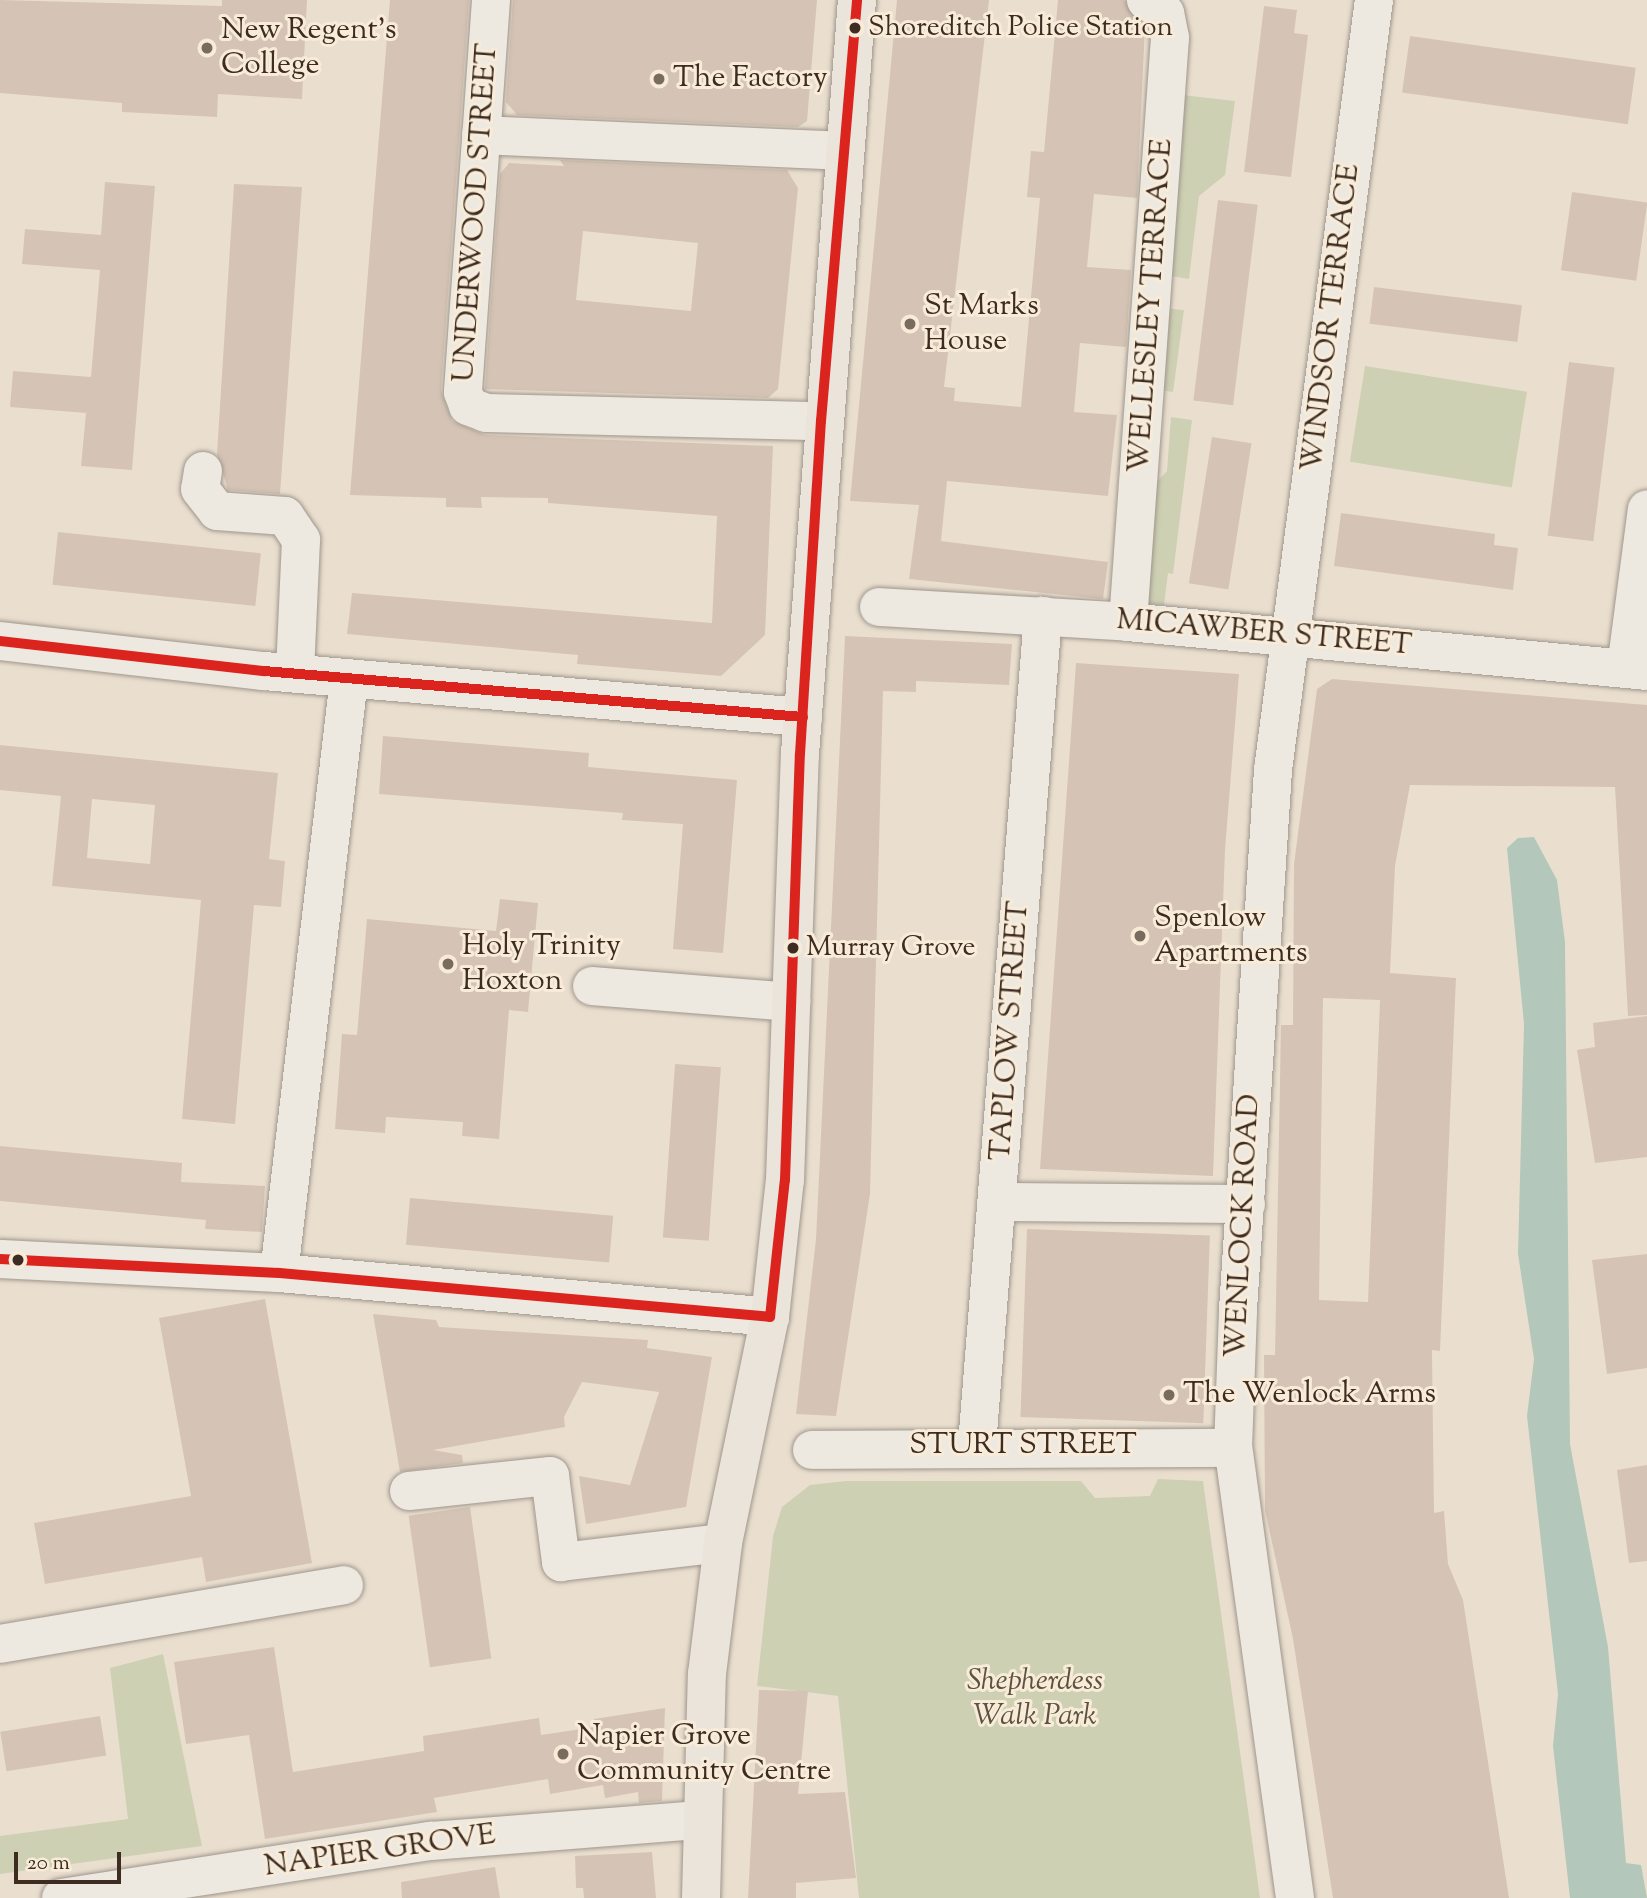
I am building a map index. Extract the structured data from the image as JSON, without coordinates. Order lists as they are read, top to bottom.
{
  "streets": {
    "street": [
      "UNDERWOOD STREET",
      "WELLESLEY TERRACE",
      "WINDSOR TERRACE",
      "MICAWBER STREET",
      "TAPLOW STREET",
      "WENLOCK ROAD",
      "STURT STREET",
      "NAPIER GROVE"
    ]
  },
  "crossings": [
    ["WELLESLEY TERRACE", "MICAWBER STREET"],
    ["WINDSOR TERRACE", "MICAWBER STREET"],
    ["WINDSOR TERRACE", "WENLOCK ROAD"],
    ["MICAWBER STREET", "TAPLOW STREET"],
    ["MICAWBER STREET", "WENLOCK ROAD"],
    ["TAPLOW STREET", "STURT STREET"],
    ["WENLOCK ROAD", "STURT STREET"]
  ],
  "parks": ["Shepherdess Walk Park"],
  "places": [
    "Shoreditch Police Station",
    "New Regent's College",
    "The Factory",
    "St Marks House",
    "Spenlow Apartments",
    "Murray Grove",
    "Holy Trinity Hoxton",
    "The Wenlock Arms",
    "Napier Grove Community Centre"
  ],
  "scale_bar": "20 m"
}
